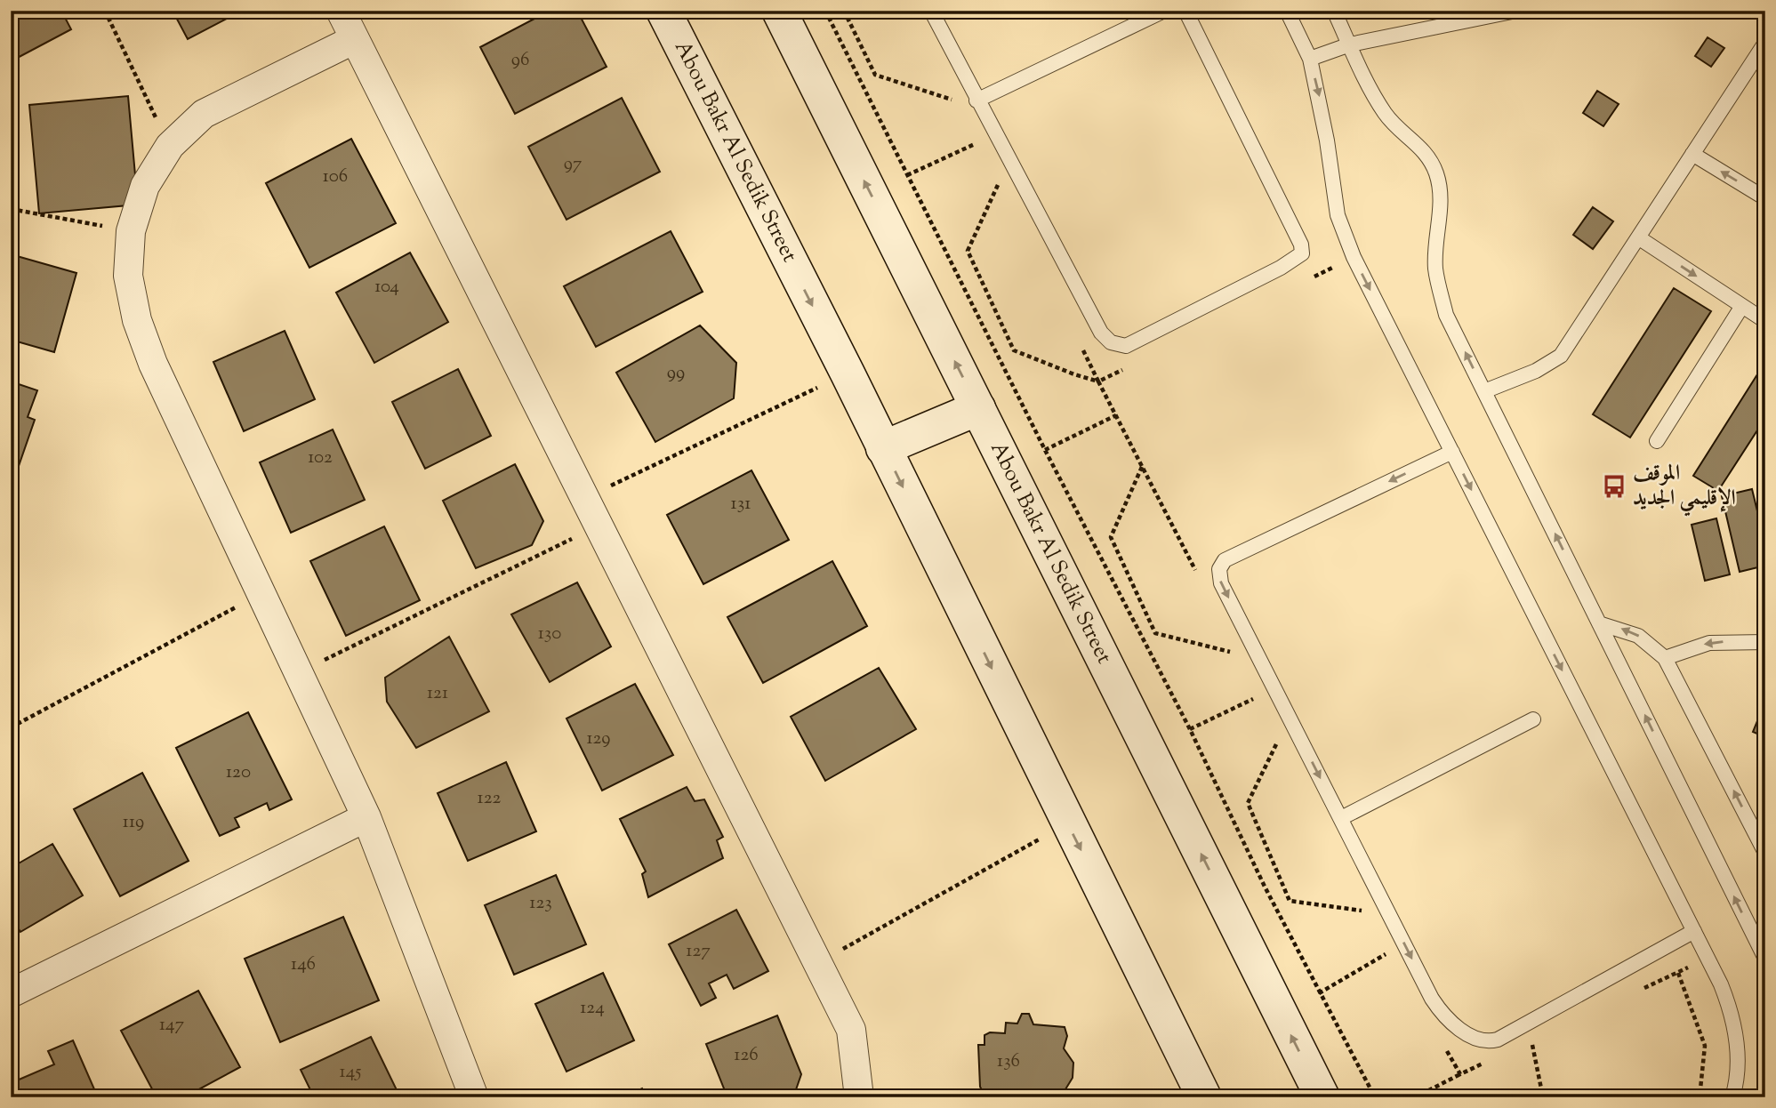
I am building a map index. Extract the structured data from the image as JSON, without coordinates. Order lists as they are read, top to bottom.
{
  "streets": {
    "main road": ["Abou Bakr Al Sedik Street"]
  },
  "places": {
    "bus stop": ["الموقف الإقليمي الجديد"]
  },
  "house_numbers": [
    "96",
    "97",
    "106",
    "104",
    "99",
    "102",
    "131",
    "130",
    "121",
    "129",
    "120",
    "122",
    "119",
    "123",
    "127",
    "146",
    "124",
    "147",
    "126",
    "136",
    "145"
  ]
}
